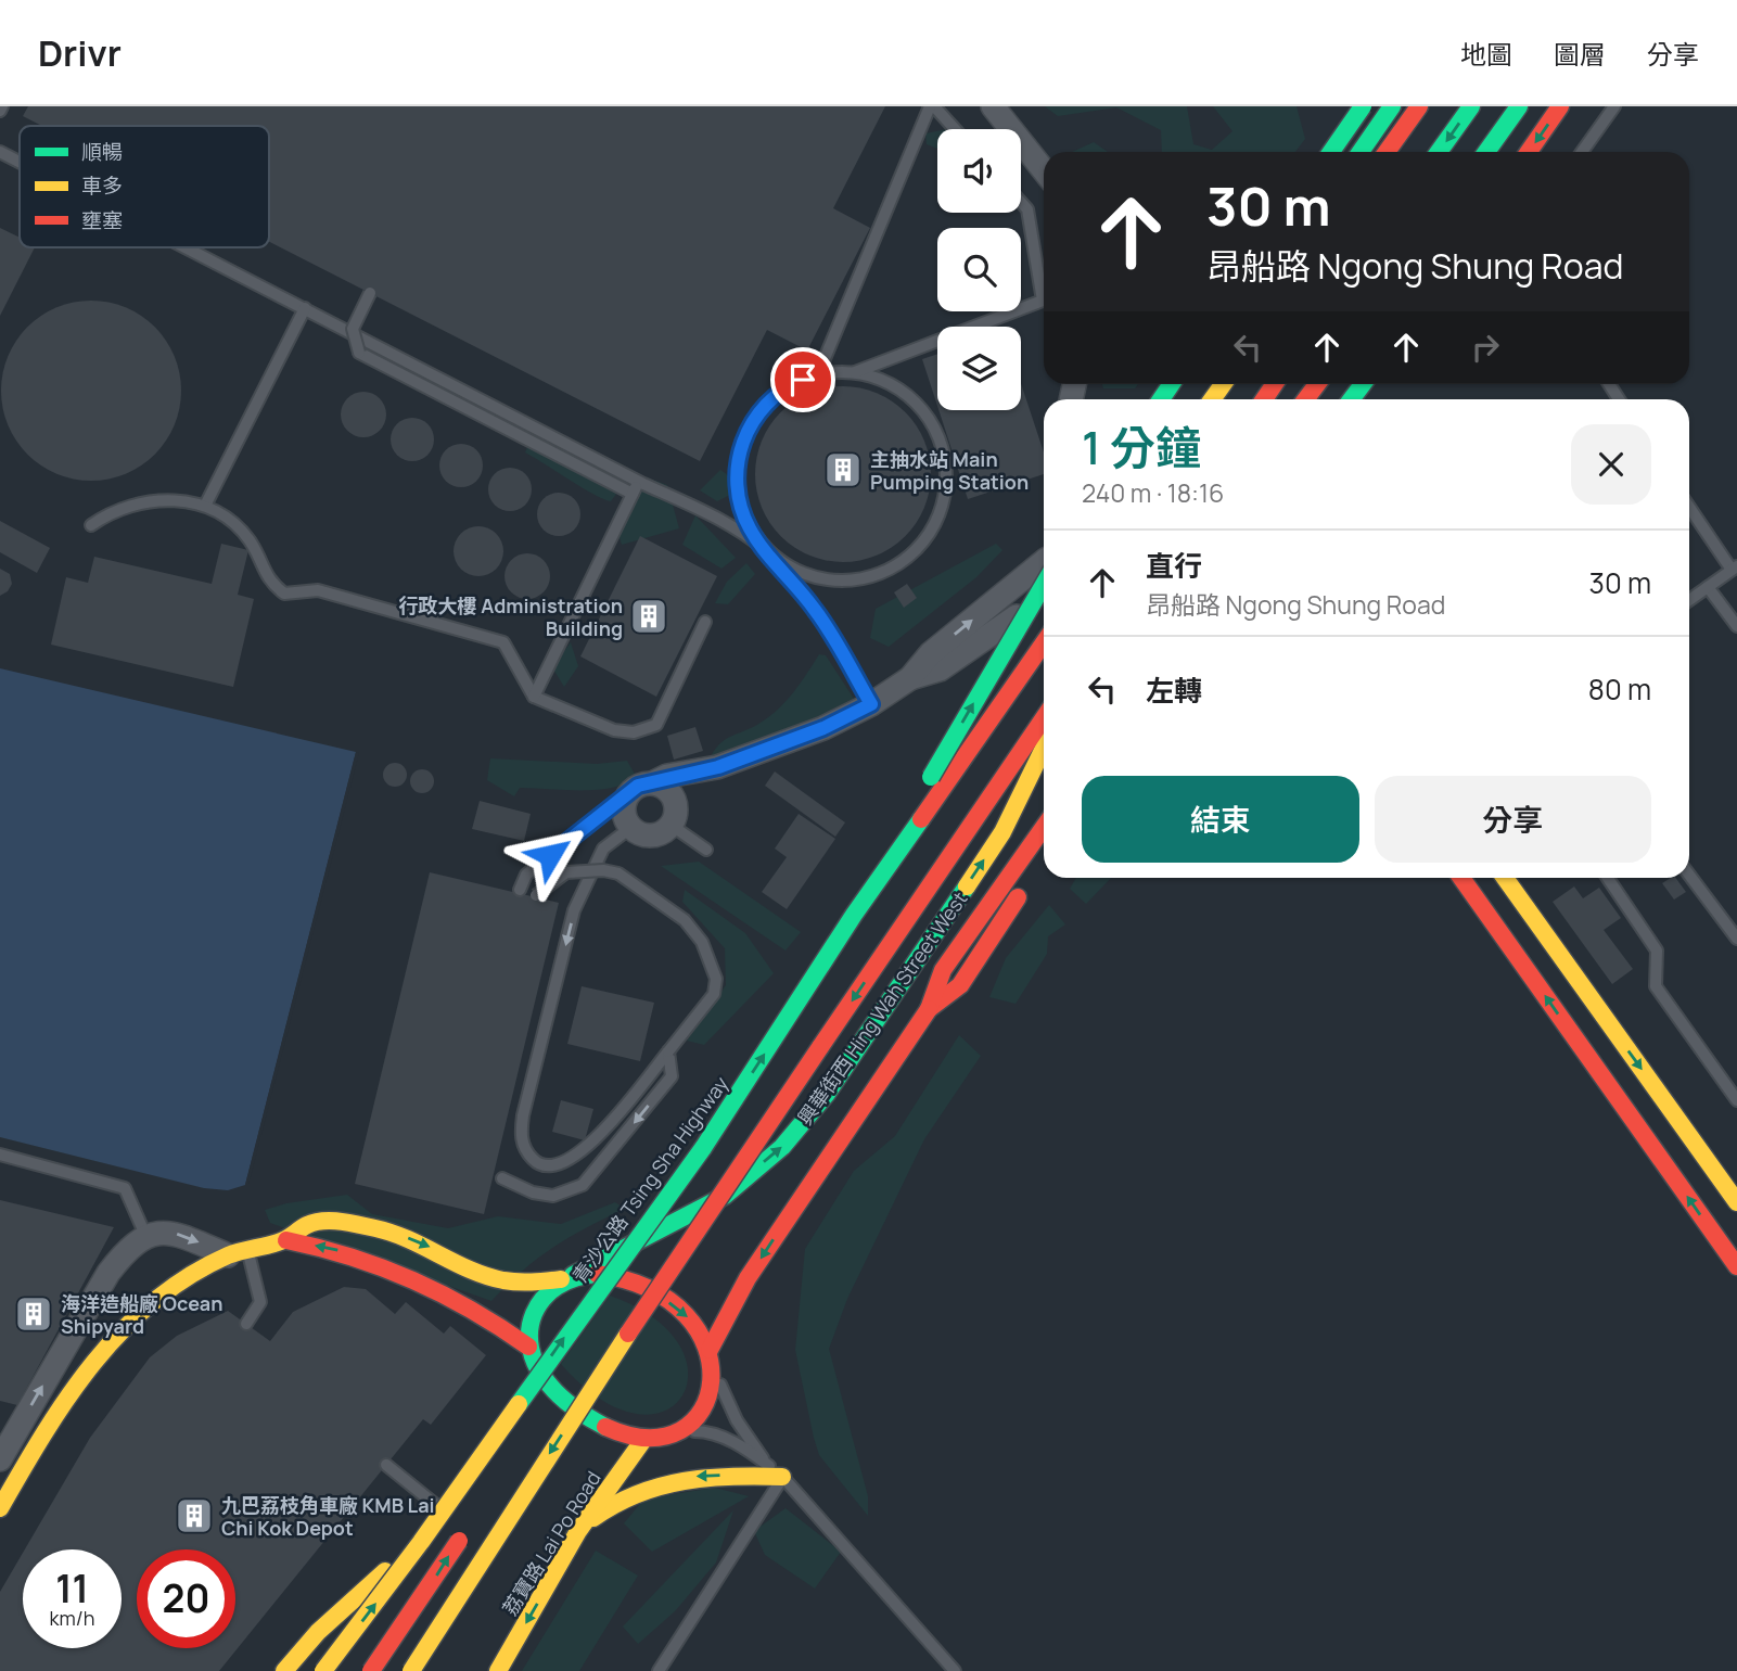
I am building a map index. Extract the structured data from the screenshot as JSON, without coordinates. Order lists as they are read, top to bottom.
{
  "streets": {
    "main road": ["興華街西 Hing Wah Street West", "青沙公路 Tsing Sha Highway", "荔寶路 Lai Po Road"]
  },
  "crossings": [
    ["興華街西 Hing Wah Street West", "荔寶路 Lai Po Road"]
  ],
  "places": {
    "building": [
      "主抽水站 Main Pumping Station",
      "行政大樓 Administration Building",
      "海洋造船廠 Ocean Shipyard",
      "九巴荔枝角車廠 KMB Lai Chi Kok Depot"
    ]
  },
  "legend": ["順暢", "車多", "壅塞"],
  "page": {
    "header": "Drivr",
    "nav": ["地圖", "圖層", "分享"],
    "turn": ["30 m", "昂船路 Ngong Shung Road"],
    "heading": ["1 分鐘", "240 m · 18:16"],
    "list": [
      {
        "name": "直行",
        "note": "昂船路 Ngong Shung Road",
        "value": "30 m"
      },
      {
        "name": "左轉",
        "value": "80 m"
      }
    ],
    "buttons": ["結束", "分享"],
    "speed": "11 km/h",
    "limit": "20"
  }
}
